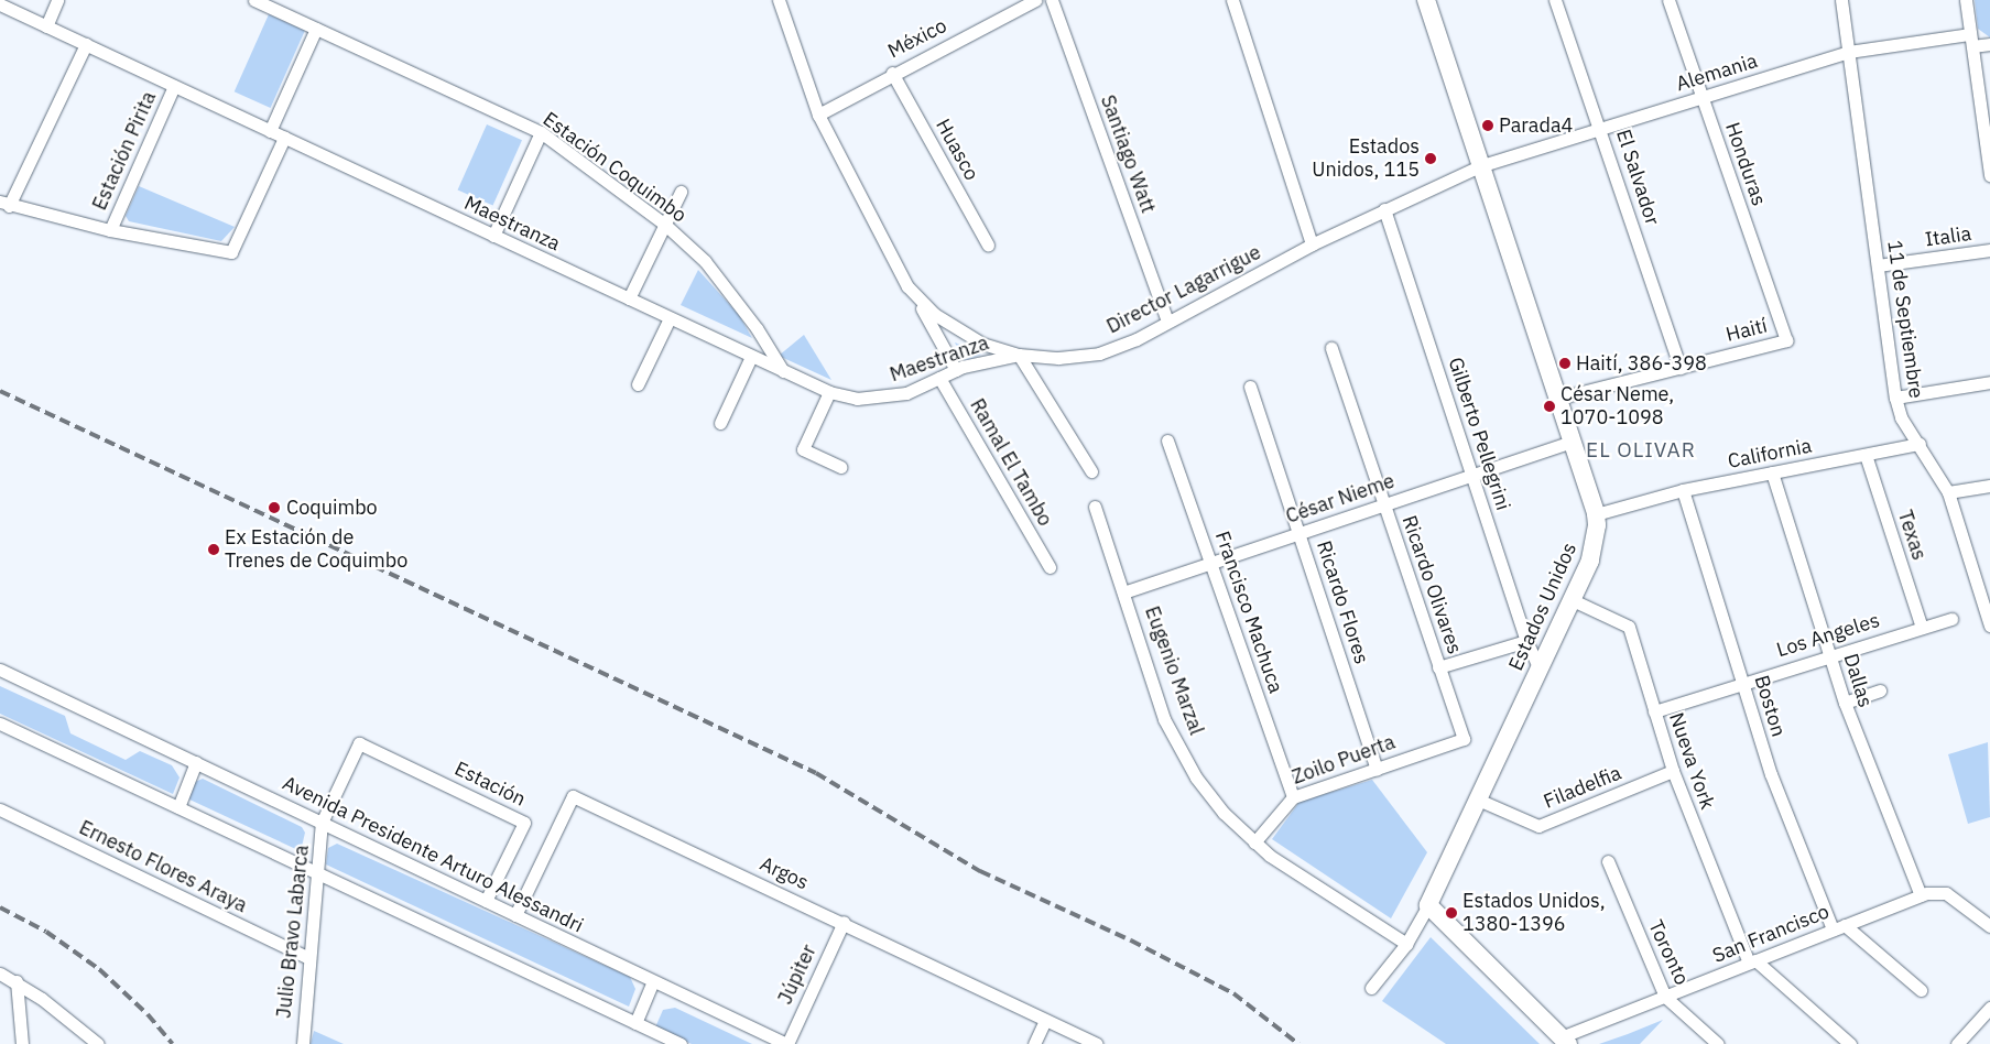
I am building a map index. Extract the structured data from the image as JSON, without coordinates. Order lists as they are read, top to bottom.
{
  "streets": {
    "main road": ["Estados Unidos"],
    "street": [
      "México",
      "Alemania",
      "Huasco",
      "Estación Pirita",
      "Santiago Watt",
      "Honduras",
      "Estación Coquimbo",
      "El Salvador",
      "Maestranza",
      "Italia",
      "Director Lagarrigue",
      "11 de Septiembre",
      "Haití",
      "Gilberto Pellegrini",
      "California",
      "Ramal El Tambo",
      "César Nieme",
      "Texas",
      "Ricardo Olivares",
      "Ricardo Flores",
      "Francisco Machuca",
      "Los Angeles",
      "Eugenio Marzal",
      "Dallas",
      "Boston",
      "Zoilo Puerta",
      "Nueva York",
      "Estación",
      "Filadelfia",
      "Avenida Presidente Arturo Alessandri",
      "Ernesto Flores Araya",
      "Argos",
      "Julio Bravo Labarca",
      "San Francisco",
      "Toronto",
      "Júpiter"
    ]
  },
  "crossings": [
    ["México", "Huasco"],
    ["México", "Director Lagarrigue"],
    ["Alemania", "Honduras"],
    ["Alemania", "El Salvador"],
    ["Alemania", "Director Lagarrigue"],
    ["Alemania", "11 de Septiembre"],
    ["Alemania", "Estados Unidos"],
    ["Estación Pirita", "Maestranza"],
    ["Santiago Watt", "Director Lagarrigue"],
    ["Honduras", "Haití"],
    ["Estación Coquimbo", "Maestranza"],
    ["El Salvador", "Haití"],
    ["Maestranza", "Director Lagarrigue"],
    ["Maestranza", "Ramal El Tambo"],
    ["Italia", "11 de Septiembre"],
    ["Director Lagarrigue", "Gilberto Pellegrini"],
    ["Director Lagarrigue", "Estados Unidos"],
    ["11 de Septiembre", "California"],
    ["Haití", "Estados Unidos"],
    ["Gilberto Pellegrini", "César Nieme"],
    ["Gilberto Pellegrini", "Estados Unidos"],
    ["California", "Texas"],
    ["California", "Estados Unidos"],
    ["California", "Dallas"],
    ["California", "Boston"],
    ["César Nieme", "Ricardo Olivares"],
    ["César Nieme", "Ricardo Flores"],
    ["César Nieme", "Estados Unidos"],
    ["César Nieme", "Francisco Machuca"],
    ["César Nieme", "Eugenio Marzal"],
    ["Texas", "Los Angeles"],
    ["Ricardo Olivares", "Zoilo Puerta"],
    ["Ricardo Flores", "Zoilo Puerta"],
    ["Estados Unidos", "Eugenio Marzal"],
    ["Estados Unidos", "Nueva York"],
    ["Estados Unidos", "Filadelfia"],
    ["Francisco Machuca", "Zoilo Puerta"],
    ["Los Angeles", "Dallas"],
    ["Los Angeles", "Boston"],
    ["Los Angeles", "Nueva York"],
    ["Eugenio Marzal", "Zoilo Puerta"],
    ["Dallas", "San Francisco"],
    ["Boston", "San Francisco"],
    ["Nueva York", "Filadelfia"],
    ["Nueva York", "San Francisco"],
    ["Estación", "Avenida Presidente Arturo Alessandri"],
    ["Estación", "Julio Bravo Labarca"],
    ["Avenida Presidente Arturo Alessandri", "Argos"],
    ["Avenida Presidente Arturo Alessandri", "Julio Bravo Labarca"],
    ["Avenida Presidente Arturo Alessandri", "Júpiter"],
    ["Ernesto Flores Araya", "Julio Bravo Labarca"],
    ["Argos", "Júpiter"],
    ["San Francisco", "Toronto"]
  ],
  "districts": ["EL OLIVAR"],
  "places": [
    "Parada4",
    "Estados Unidos, 115",
    "Haití, 386-398",
    "César Neme, 1070-1098",
    "Coquimbo",
    "Ex Estación de Trenes de Coquimbo",
    "Estados Unidos, 1380-1396"
  ]
}
